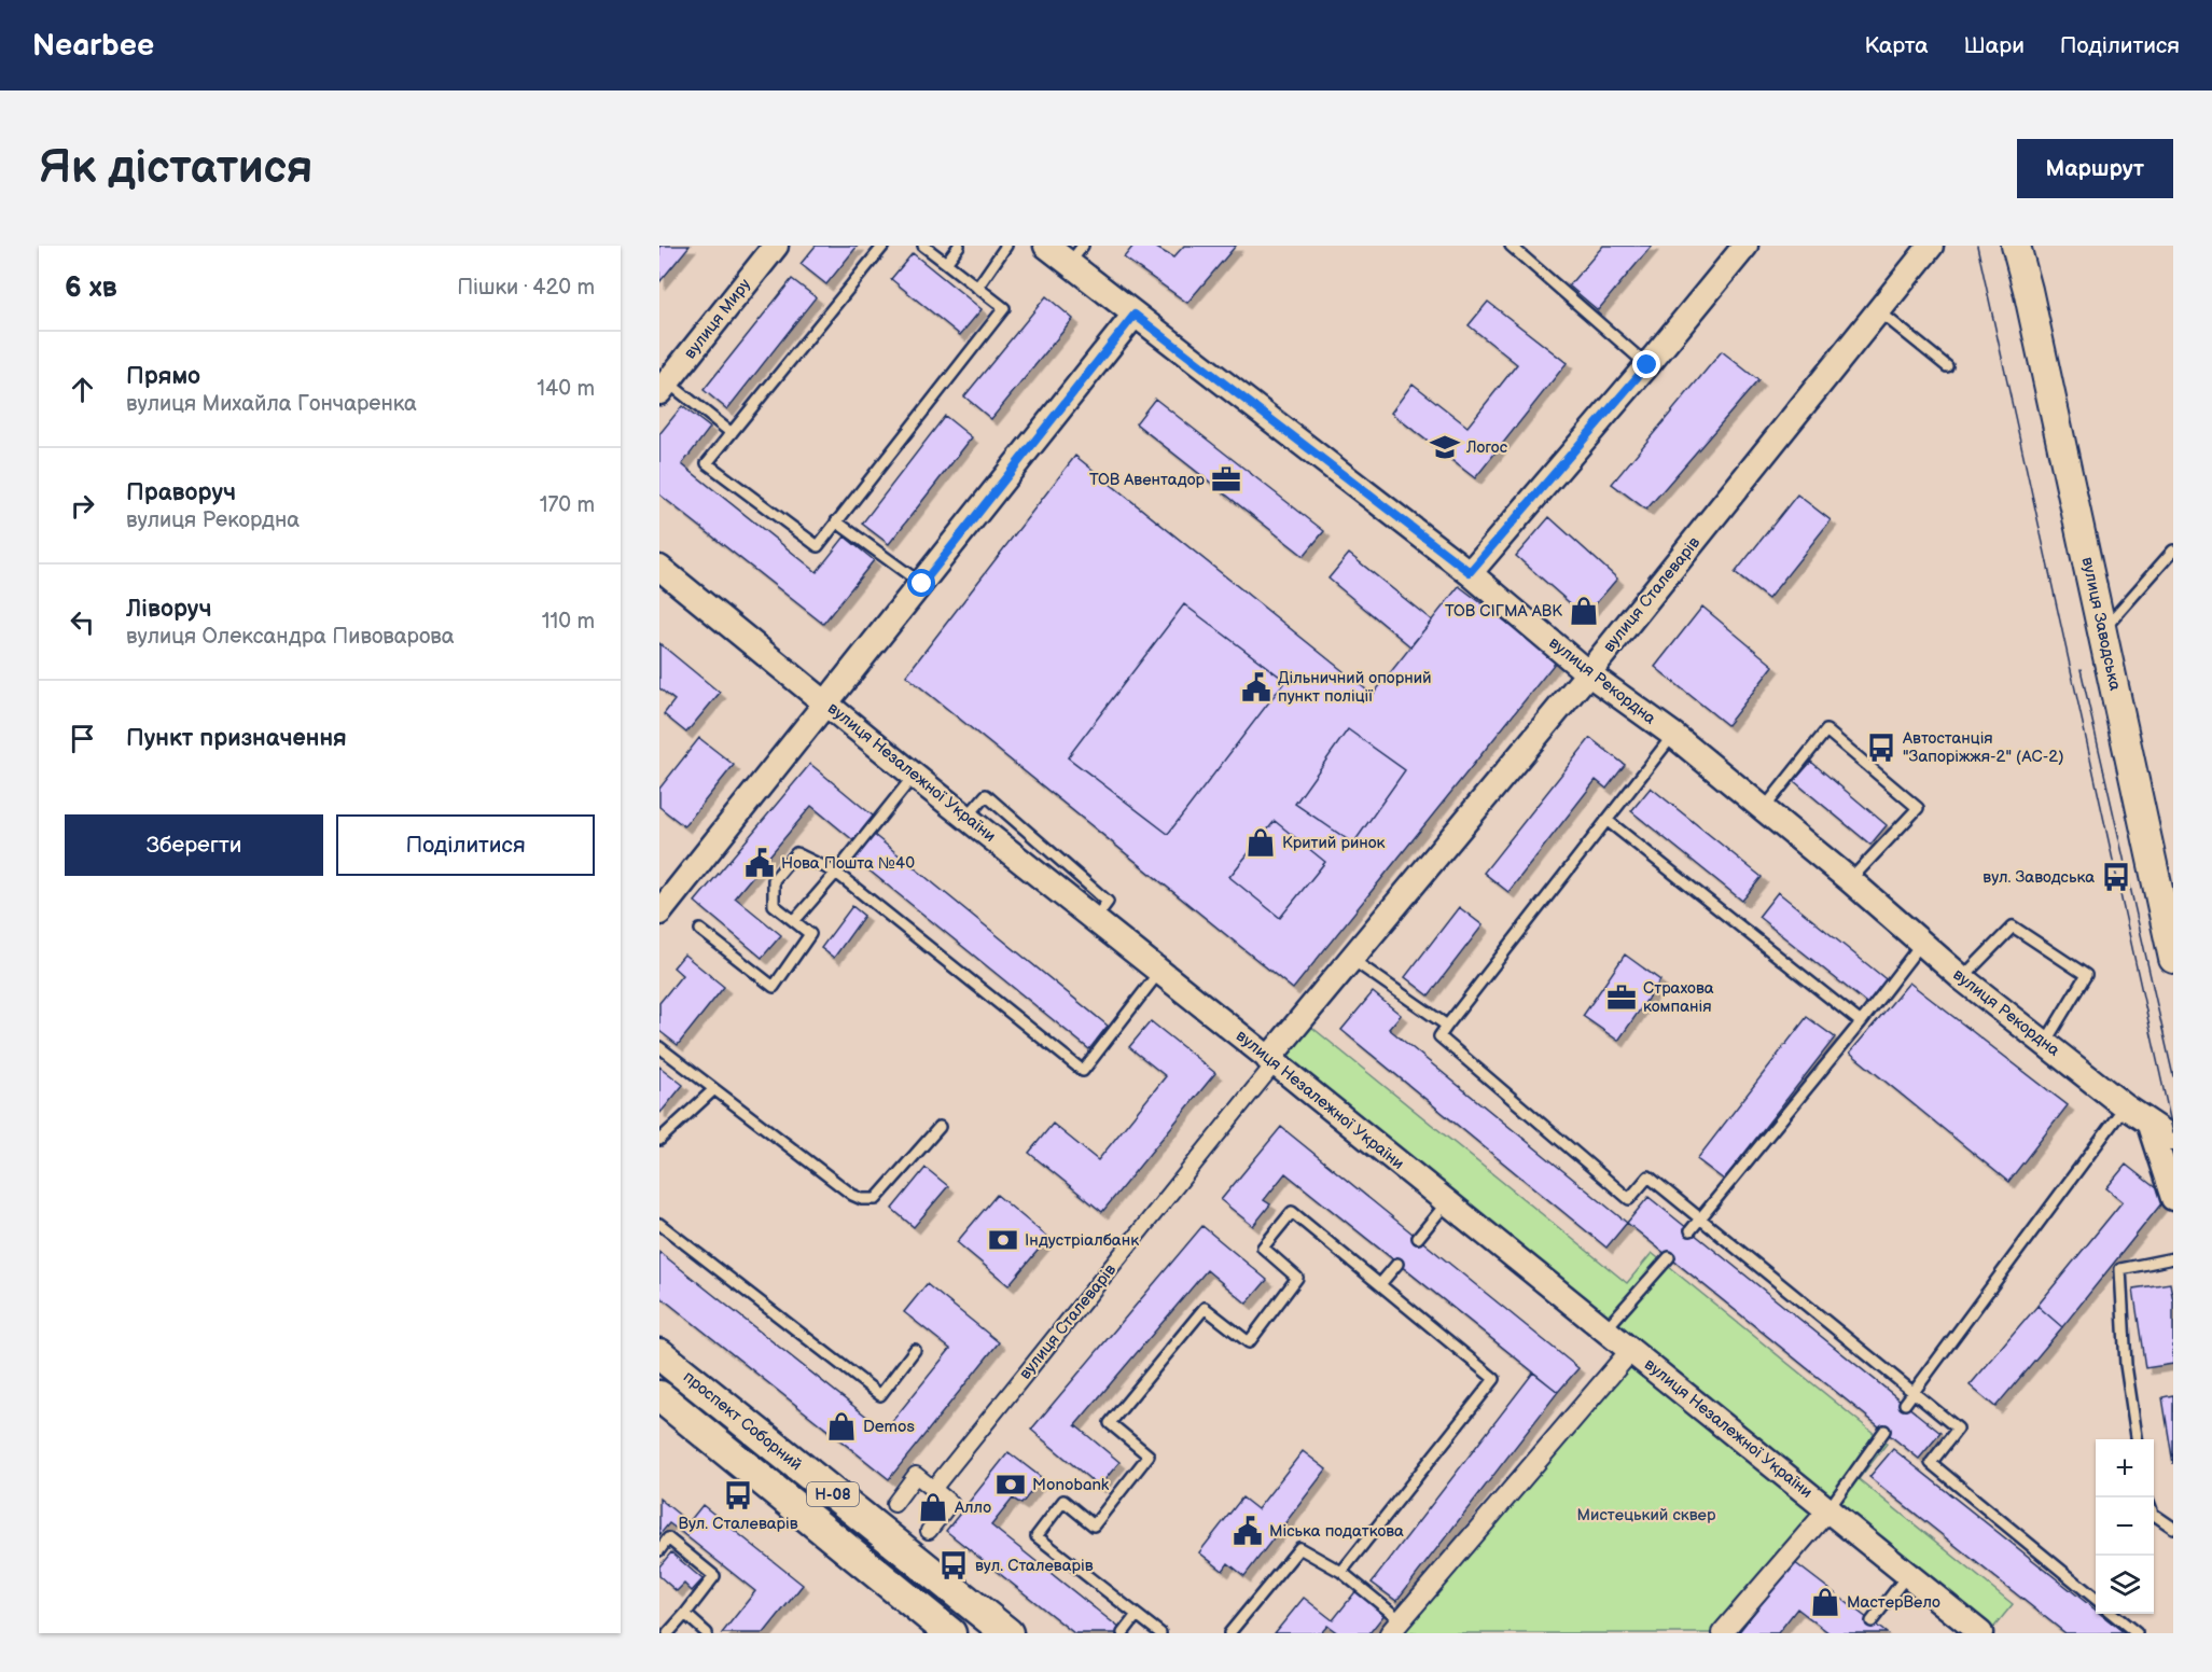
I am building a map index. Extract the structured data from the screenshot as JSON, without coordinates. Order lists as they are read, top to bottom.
{
  "streets": {
    "main road": ["вулиця Заводська", "проспект Соборний", "Н-08"],
    "street": [
      "вулиця Миру",
      "вулиця Сталеварів",
      "вулиця Рекордна",
      "вулиця Незалежної України"
    ]
  },
  "crossings": [
    ["вулиця Сталеварів", "вулиця Рекордна"],
    ["вулиця Сталеварів", "вулиця Незалежної України"]
  ],
  "parks": ["Мистецький сквер"],
  "places": {
    "school or university": ["Логос"],
    "office": ["ТОВ Авентадор", "Страхова компанія"],
    "shop": [
      "ТОВ СІГМА АВК",
      "Критий ринок",
      "Demos",
      "Алло",
      "МастерВело"
    ],
    "public building": ["Дільничний опорний пункт поліції", "Нова Пошта №40", "Міська податкова"],
    "bus stop": [
      "Автостанція \"Запоріжжя-2\" (АС-2)",
      "вул. Заводська",
      "Вул. Сталеварів",
      "вул. Сталеварів"
    ],
    "bank": ["Індустріалбанк", "Monobank"]
  },
  "page": {
    "header": "Nearbee",
    "nav": ["Карта", "Шари", "Поділитися"],
    "buttons": [
      "Маршрут",
      ["Зберегти", "Поділитися"]
    ],
    "title": "Як дістатися",
    "heading": ["6 хв", "Пішки · 420 m"],
    "list": [
      ["Прямо", "вулиця Михайла Гончаренка", "140 m"],
      ["Праворуч", "вулиця Рекордна", "170 m"],
      ["Ліворуч", "вулиця Олександра Пивоварова", "110 m"],
      "Пункт призначення"
    ],
    "map_buttons": ["+", "−"]
  }
}
